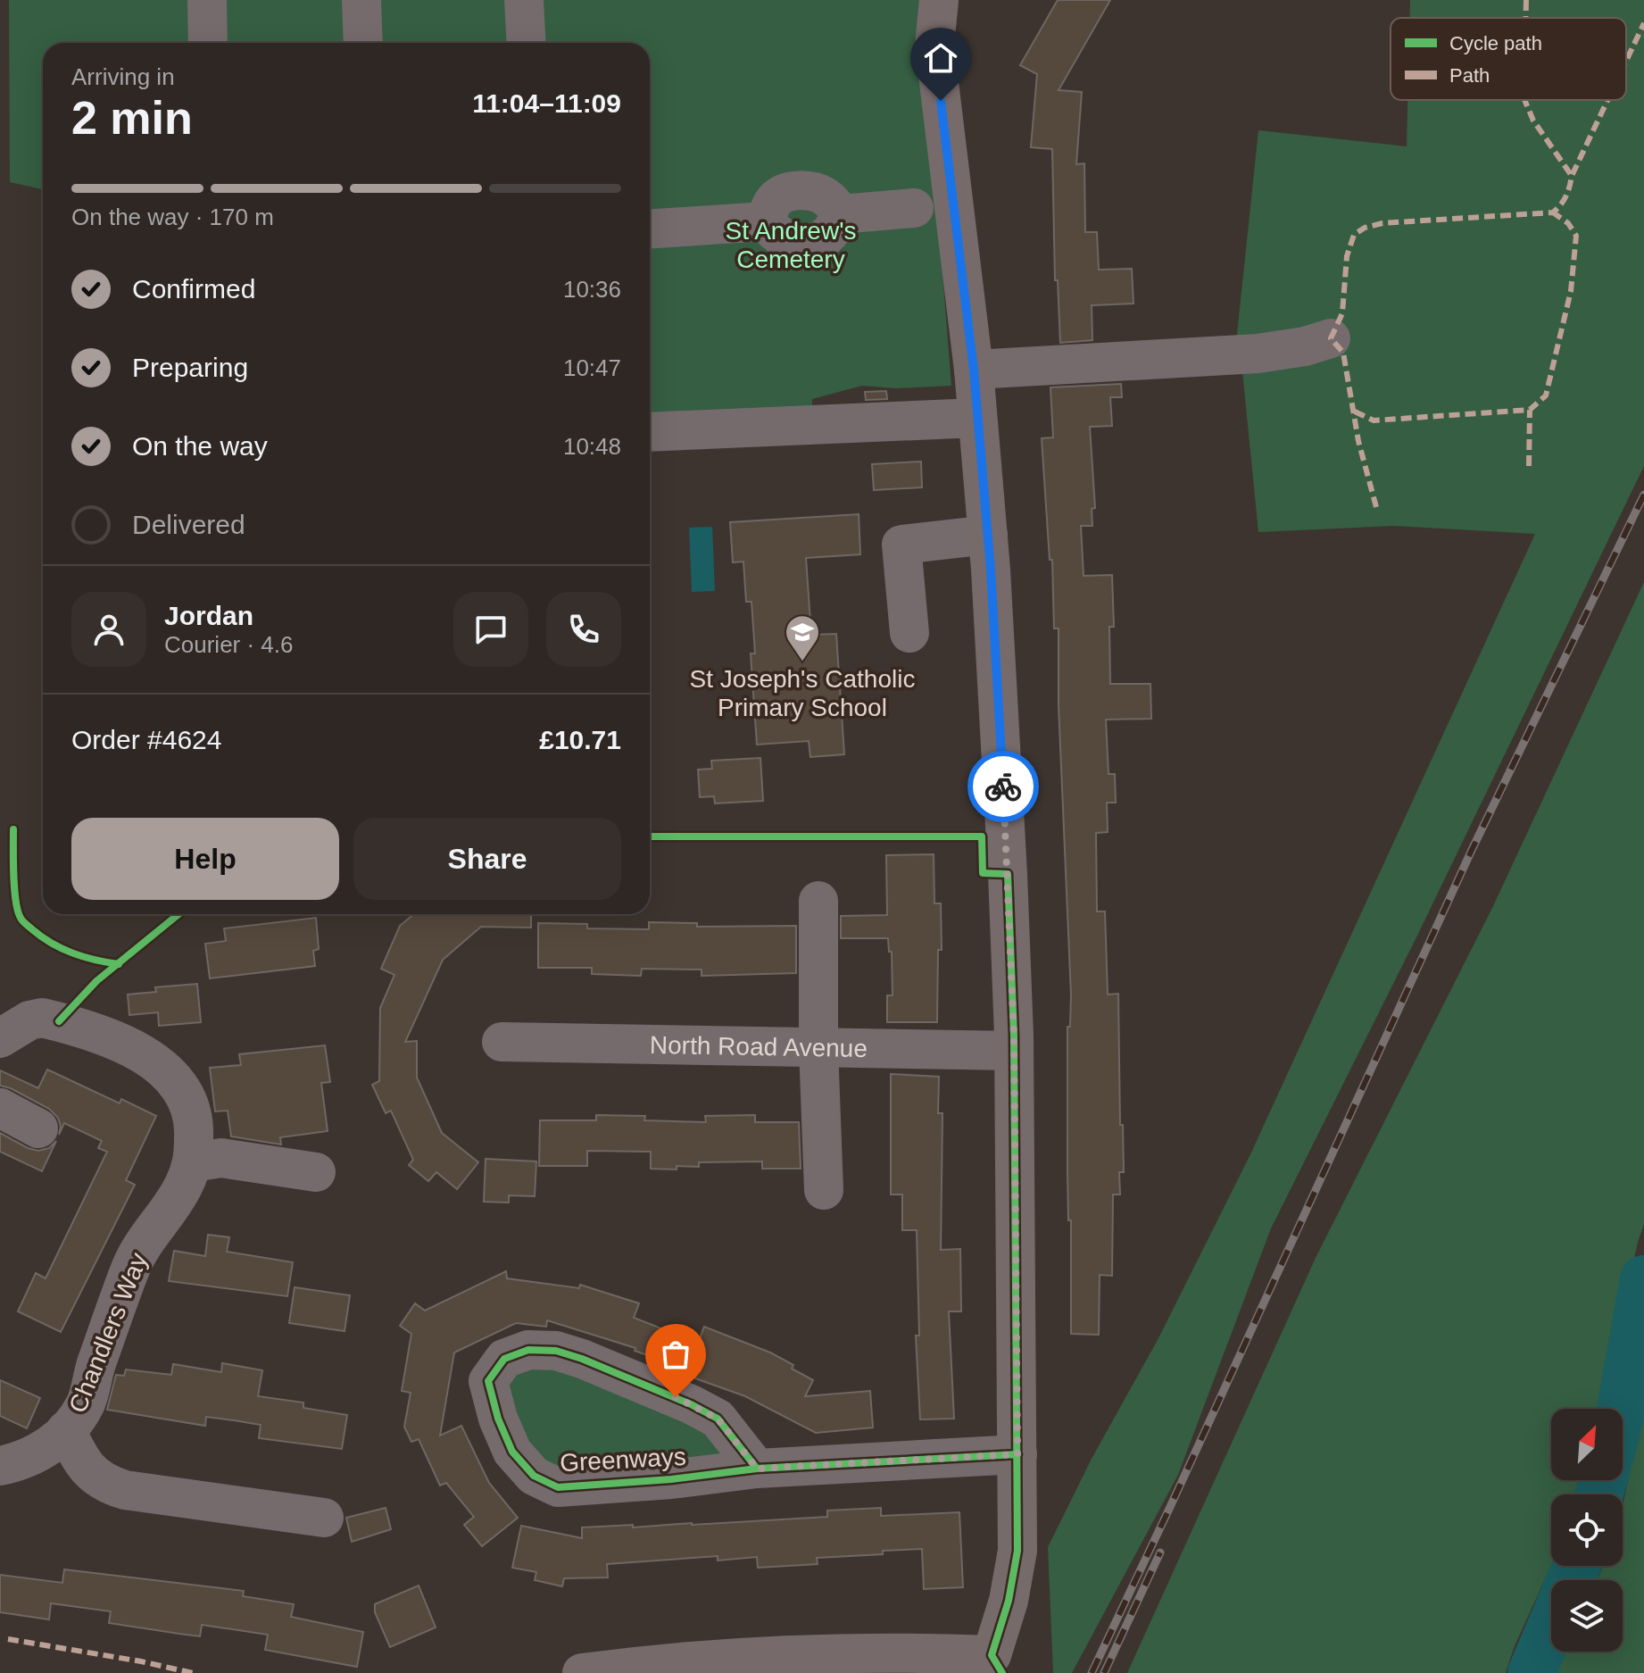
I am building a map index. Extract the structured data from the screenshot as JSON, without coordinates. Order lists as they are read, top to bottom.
{
  "streets": {
    "street": ["North Road Avenue", "Chandlers Way", "Greenways"]
  },
  "parks": ["St Andrew's Cemetery"],
  "places": {
    "school or university": ["St Joseph's Catholic Primary School"]
  },
  "legend": ["Cycle path", "Path"],
  "north": "top right",
  "page": {
    "heading": ["2 min", "Arriving in", "11:04–11:09"],
    "panel": [
      "Jordan",
      "Courier · 4.6",
      "Order #4624",
      "£10.71"
    ],
    "bar": "On the way · 170 m",
    "list": [
      ["Confirmed", "10:36"],
      ["Preparing", "10:47"],
      ["On the way", "10:48"],
      "Delivered"
    ],
    "buttons": ["Help", "Share"]
  }
}
